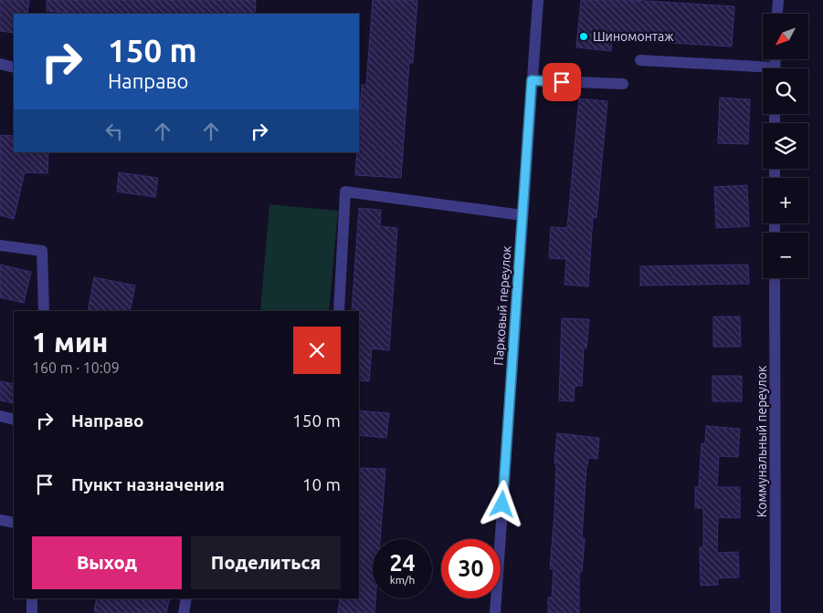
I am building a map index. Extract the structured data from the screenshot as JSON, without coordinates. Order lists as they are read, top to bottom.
{
  "streets": {
    "street": ["Парковый переулок", "Коммунальный переулок"]
  },
  "places": ["Шиномонтаж"],
  "north": "bottom left",
  "page": {
    "map_buttons": ["+", "−"],
    "turn": ["150 m", "Направо"],
    "heading": ["1 мин", "160 m · 10:09"],
    "list": [
      {
        "name": "Направо",
        "value": "150 m"
      },
      {
        "name": "Пункт назначения",
        "value": "10 m"
      }
    ],
    "buttons": ["Выход", "Поделиться"],
    "speed": "24 km/h",
    "limit": "30"
  }
}
